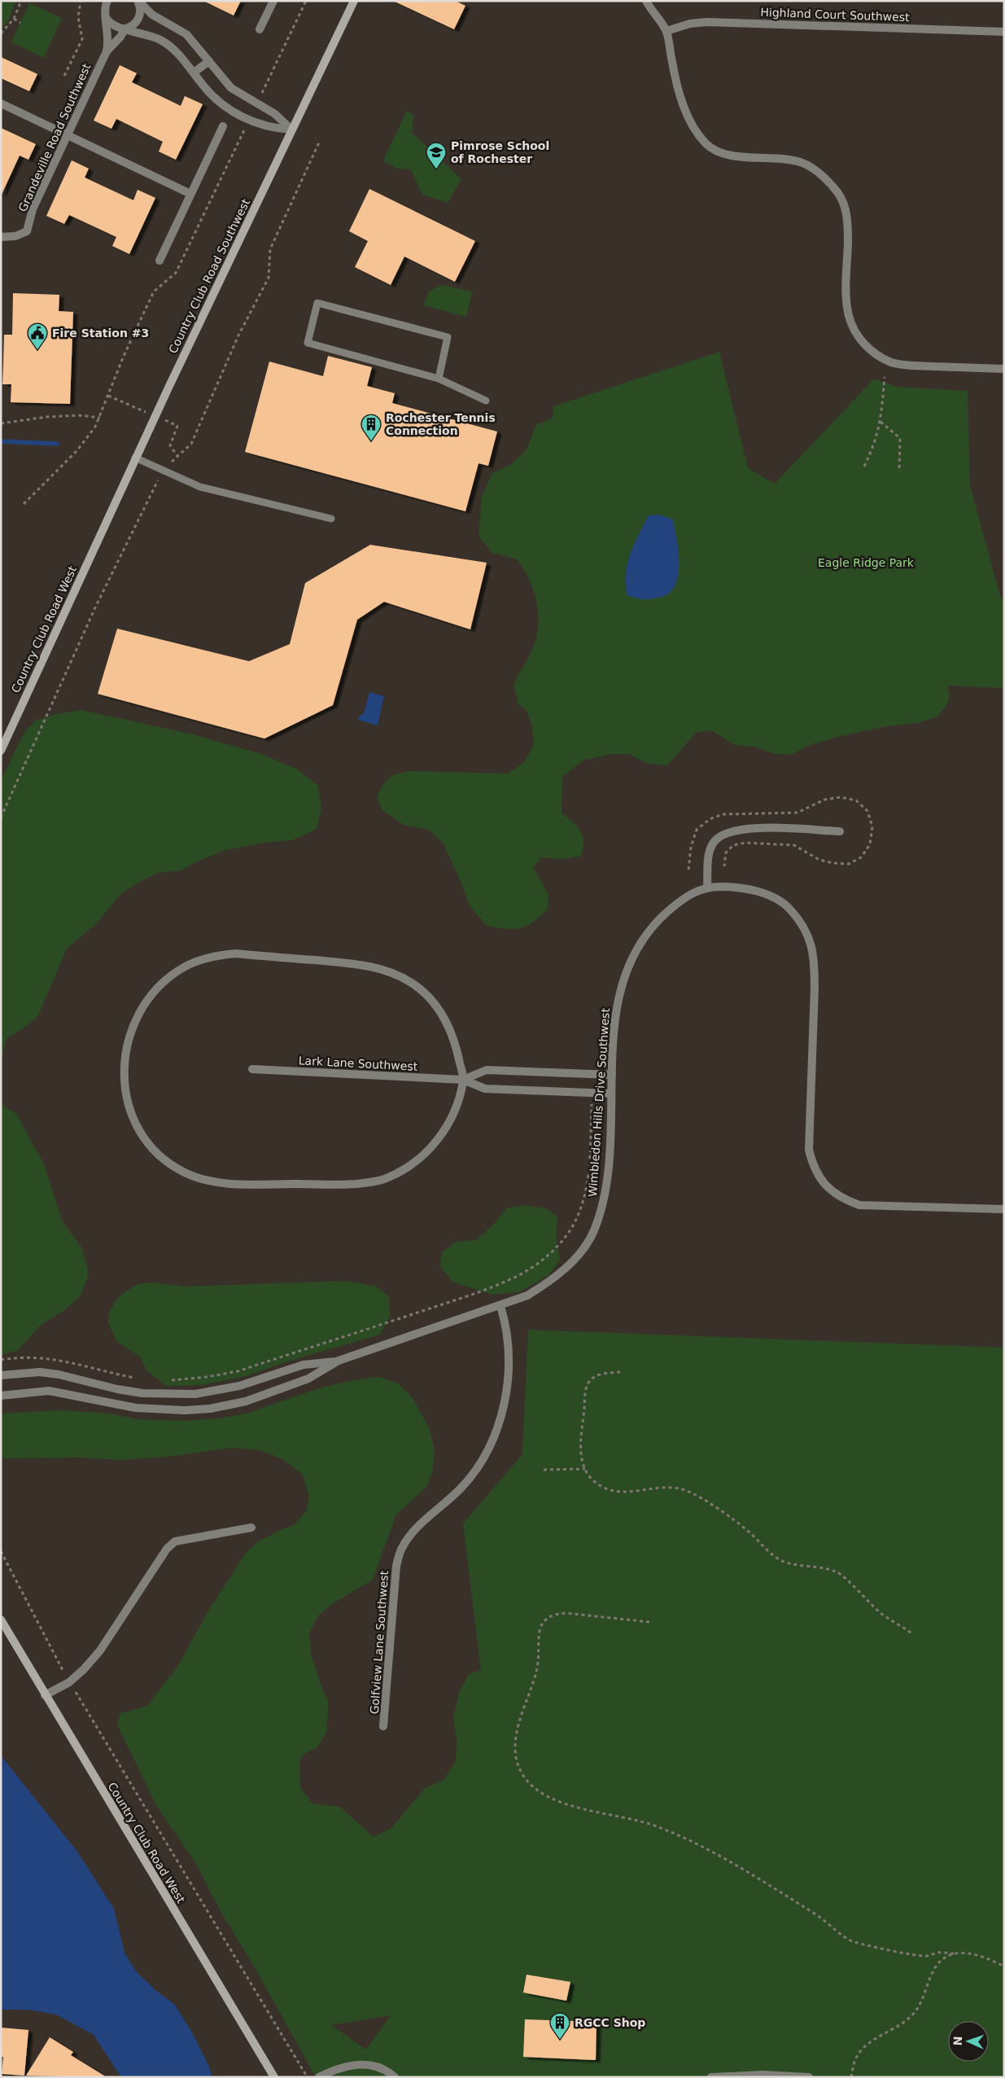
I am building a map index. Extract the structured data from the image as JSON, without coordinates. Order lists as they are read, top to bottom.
{
  "streets": {
    "main road": ["Country Club Road Southwest", "Country Club Road West"],
    "street": [
      "Highland Court Southwest",
      "Grandeville Road Southwest",
      "Lark Lane Southwest",
      "Wimbledon Hills Drive Southwest",
      "Golfview Lane Southwest"
    ]
  },
  "crossings": [
    ["Country Club Road Southwest", "Country Club Road West"],
    ["Lark Lane Southwest", "Wimbledon Hills Drive Southwest"],
    ["Wimbledon Hills Drive Southwest", "Golfview Lane Southwest"]
  ],
  "parks": ["Eagle Ridge Park"],
  "places": {
    "school or university": ["Pimrose School of Rochester"],
    "public building": ["Fire Station #3"],
    "building": ["Rochester Tennis Connection", "RGCC Shop"]
  },
  "north": "left"
}
